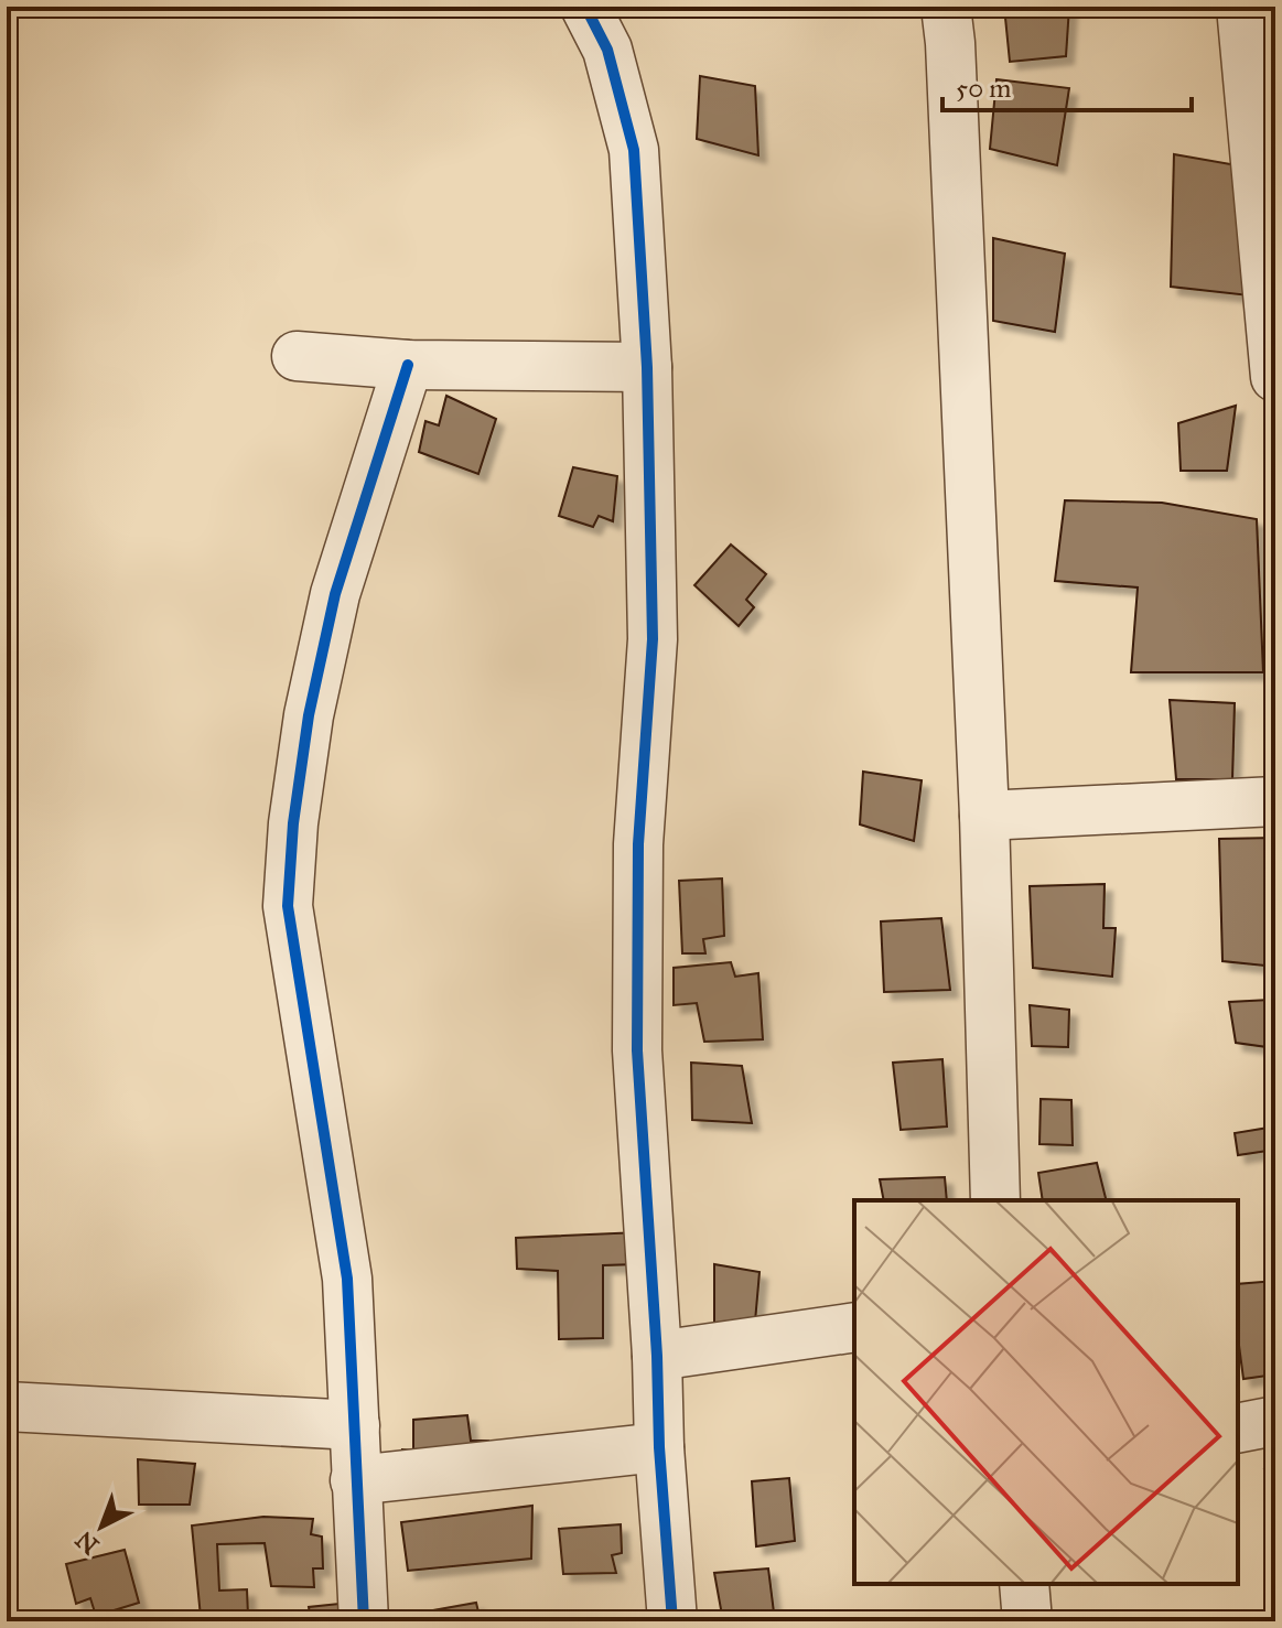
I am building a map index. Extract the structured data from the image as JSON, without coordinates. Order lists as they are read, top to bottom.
{
  "scale_bar": "50 m",
  "north": "bottom left"
}
